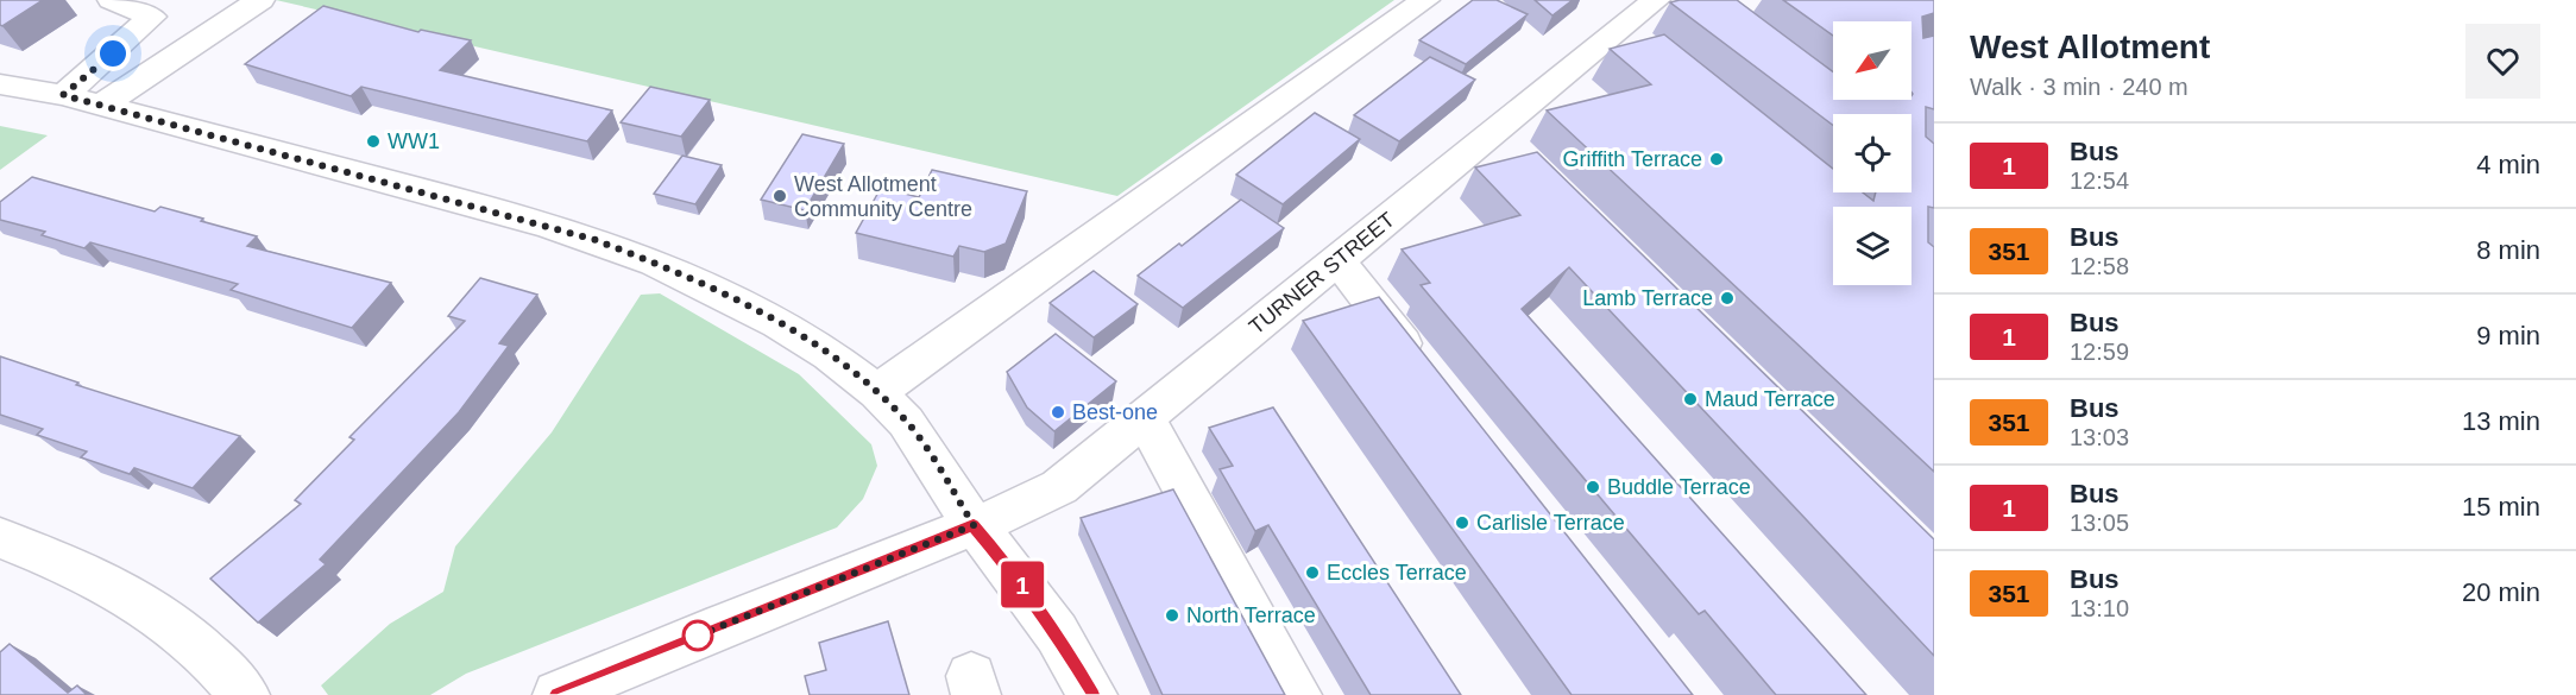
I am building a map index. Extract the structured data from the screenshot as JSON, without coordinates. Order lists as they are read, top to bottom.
{
  "streets": {
    "street": ["TURNER STREET"]
  },
  "places": [
    "WW1",
    "Griffith Terrace",
    "West Allotment Community Centre",
    "Lamb Terrace",
    "Maud Terrace",
    "Best-one",
    "Buddle Terrace",
    "Carlisle Terrace",
    "Eccles Terrace",
    "North Terrace"
  ],
  "lines": ["bus line 1"],
  "north": "bottom left",
  "page": {
    "on_map": "1",
    "heading": ["West Allotment", "Walk · 3 min · 240 m"],
    "list": [
      {
        "mark": "1",
        "name": "Bus",
        "note": "12:54",
        "value": "4 min"
      },
      {
        "mark": "351",
        "name": "Bus",
        "note": "12:58",
        "value": "8 min"
      },
      {
        "mark": "1",
        "name": "Bus",
        "note": "12:59",
        "value": "9 min"
      },
      {
        "mark": "351",
        "name": "Bus",
        "note": "13:03",
        "value": "13 min"
      },
      {
        "mark": "1",
        "name": "Bus",
        "note": "13:05",
        "value": "15 min"
      },
      {
        "mark": "351",
        "name": "Bus",
        "note": "13:10",
        "value": "20 min"
      }
    ]
  }
}
